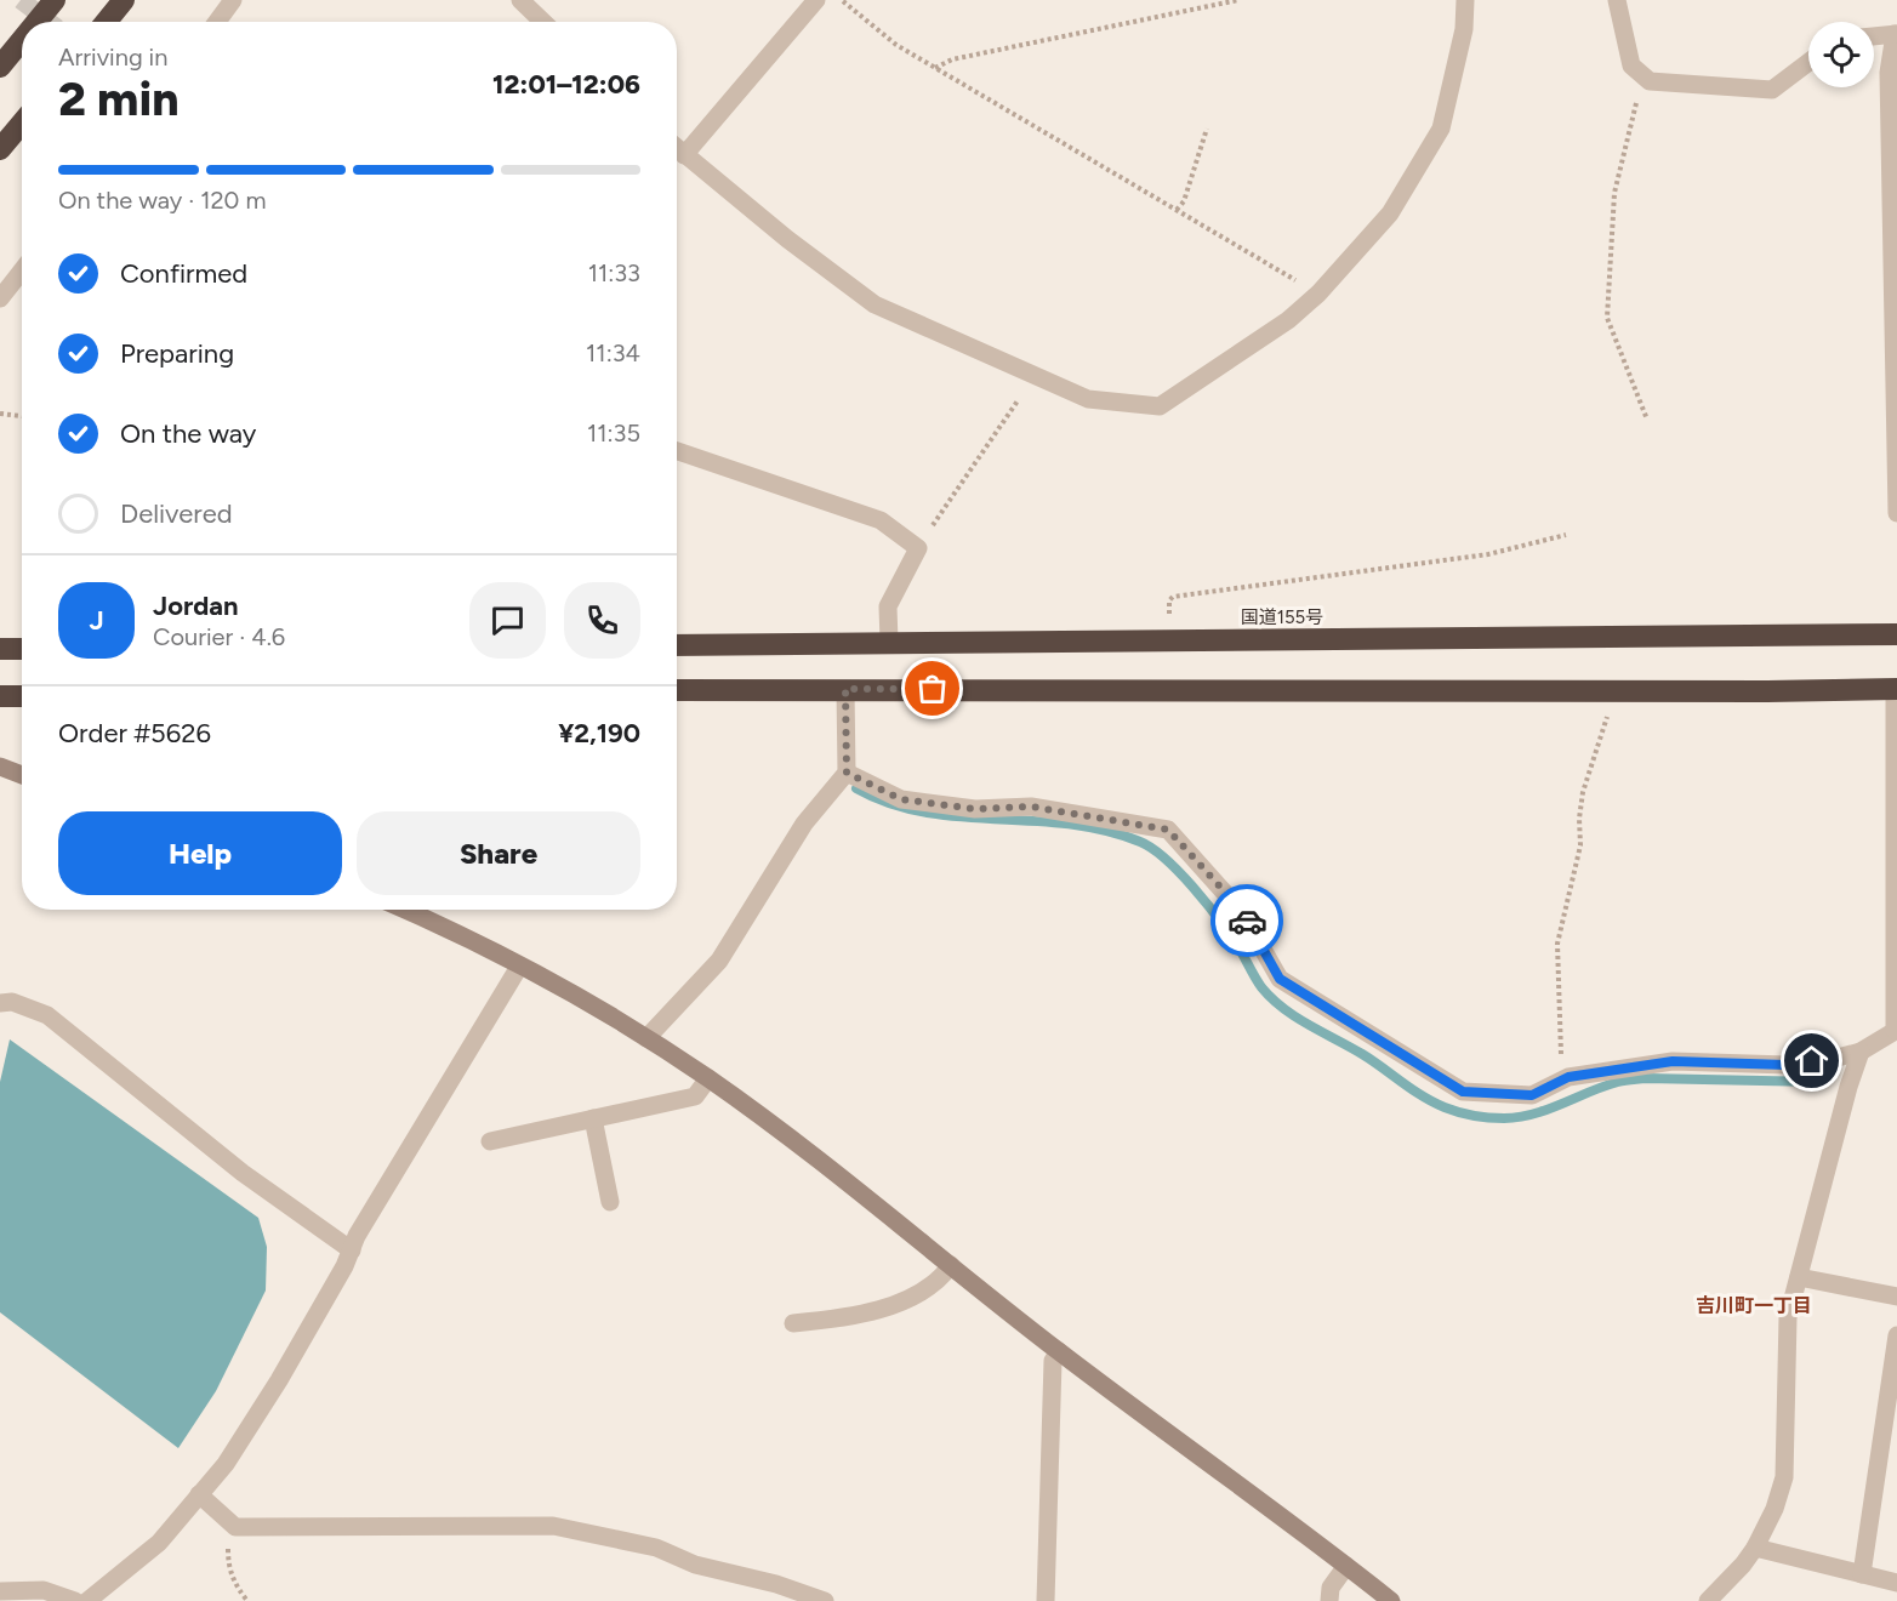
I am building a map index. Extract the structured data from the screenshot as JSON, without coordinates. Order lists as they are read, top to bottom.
{
  "streets": {
    "highway": ["国道155号"]
  },
  "districts": ["吉川町一丁目"],
  "page": {
    "heading": ["2 min", "Arriving in", "12:01–12:06"],
    "panel": [
      "Jordan",
      "Courier · 4.6",
      "Order #5626",
      "¥2,190"
    ],
    "bar": "On the way · 120 m",
    "list": [
      ["Confirmed", "11:33"],
      ["Preparing", "11:34"],
      ["On the way", "11:35"],
      "Delivered"
    ],
    "round": "J",
    "buttons": ["Help", "Share"]
  }
}
